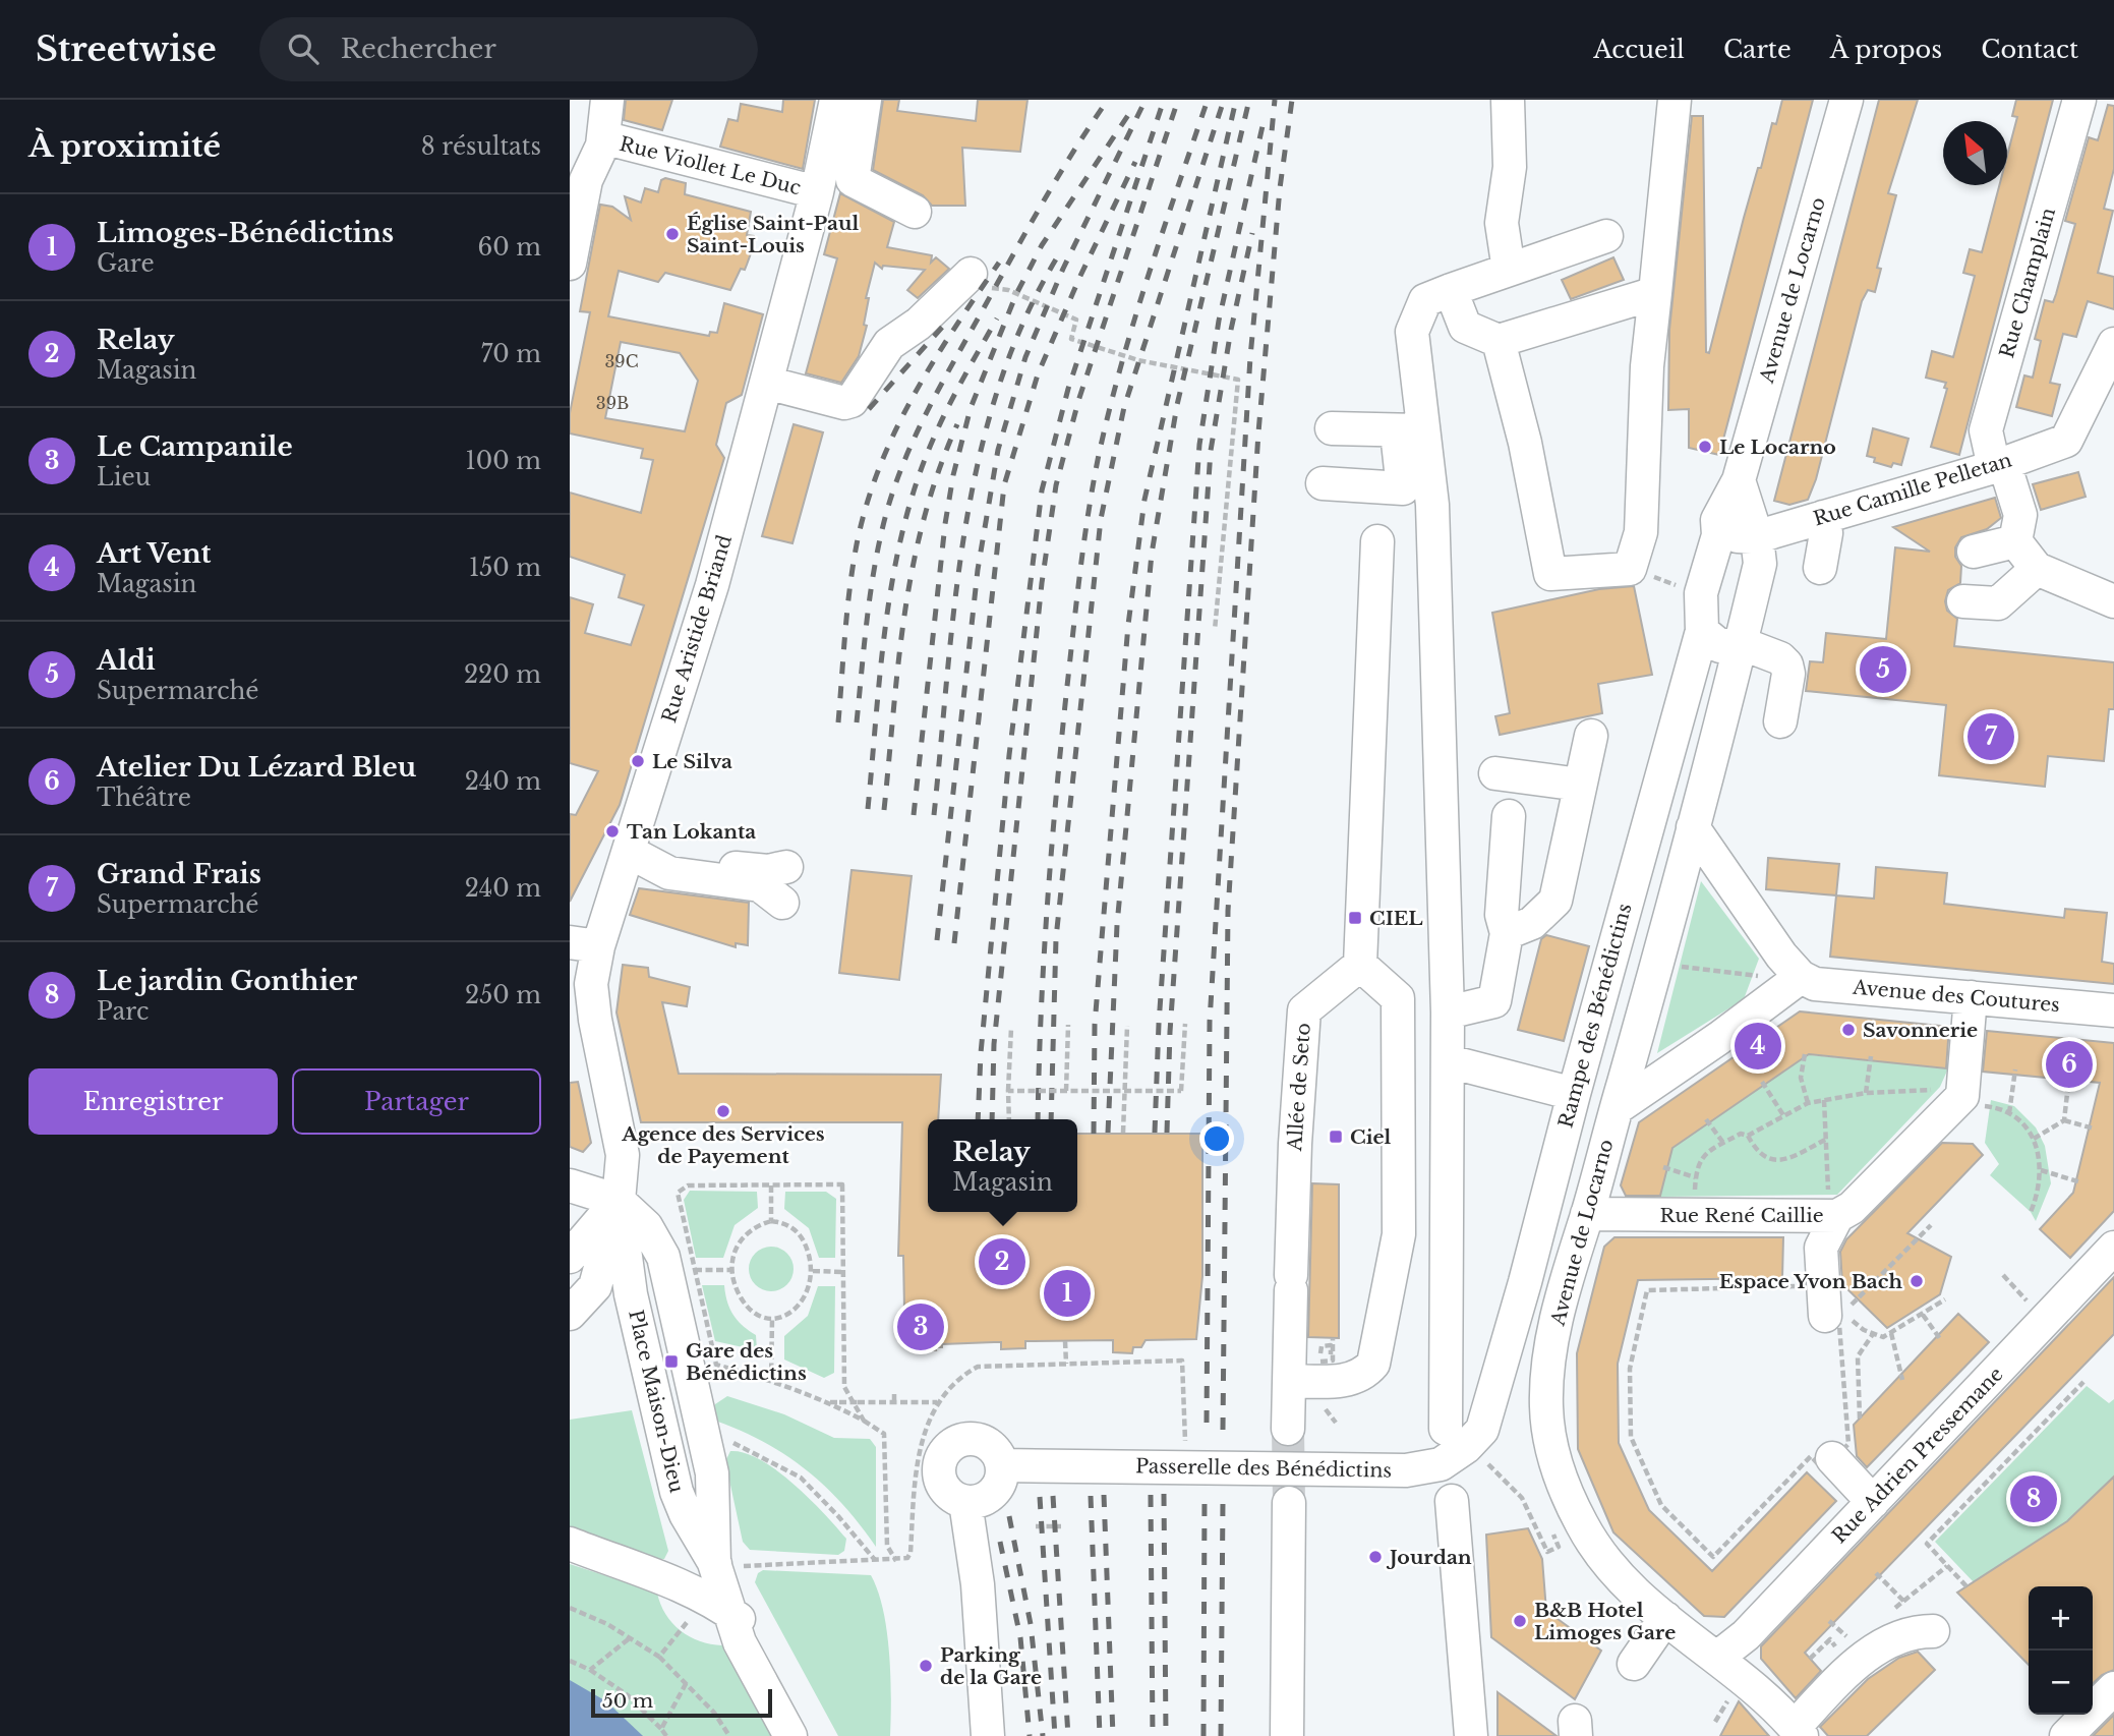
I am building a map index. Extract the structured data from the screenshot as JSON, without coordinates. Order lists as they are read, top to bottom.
{
  "streets": {
    "street": [
      "Rue Viollet Le Duc",
      "Rue Champlain",
      "Avenue de Locarno",
      "Rue Camille Pelletan",
      "Rue Aristide Briand",
      "Avenue des Coutures",
      "Rampe des Bénédictins",
      "Allée de Seto",
      "Rue René Caillie",
      "Place Maison-Dieu",
      "Rue Adrien Pressemane",
      "Passerelle des Bénédictins"
    ]
  },
  "crossings": [
    ["Rue Viollet Le Duc", "Rue Aristide Briand"],
    ["Rue Champlain", "Rue Camille Pelletan"],
    ["Avenue de Locarno", "Rue Camille Pelletan"],
    ["Avenue de Locarno", "Rampe des Bénédictins"],
    ["Avenue de Locarno", "Rue René Caillie"],
    ["Avenue de Locarno", "Rue Adrien Pressemane"],
    ["Rue Aristide Briand", "Place Maison-Dieu"],
    ["Avenue des Coutures", "Rue René Caillie"],
    ["Rampe des Bénédictins", "Passerelle des Bénédictins"]
  ],
  "places": {
    "other": [
      "Église Saint-Paul Saint-Louis",
      "Le Locarno",
      "Le Silva",
      "Tan Lokanta",
      "Savonnerie",
      "Agence des Services de Payement",
      "Espace Yvon Bach",
      "Jourdan",
      "B&B Hotel Limoges Gare",
      "Parking de la Gare"
    ],
    "transit": ["CIEL", "Ciel", "Gare des Bénédictins"]
  },
  "house_numbers": ["39C", "39B"],
  "scale_bar": "50 m",
  "north": "top left",
  "page": {
    "header": "Streetwise",
    "search": "Rechercher",
    "nav": [
      "Accueil",
      "Carte",
      "À propos",
      "Contact"
    ],
    "heading": ["À proximité", "8 résultats"],
    "list": [
      {
        "mark": "1",
        "name": "Limoges-Bénédictins",
        "note": "Gare",
        "value": "60 m"
      },
      {
        "mark": "2",
        "name": "Relay",
        "note": "Magasin",
        "value": "70 m"
      },
      {
        "mark": "3",
        "name": "Le Campanile",
        "note": "Lieu",
        "value": "100 m"
      },
      {
        "mark": "4",
        "name": "Art Vent",
        "note": "Magasin",
        "value": "150 m"
      },
      {
        "mark": "5",
        "name": "Aldi",
        "note": "Supermarché",
        "value": "220 m"
      },
      {
        "mark": "6",
        "name": "Atelier Du Lézard Bleu",
        "note": "Théâtre",
        "value": "240 m"
      },
      {
        "mark": "7",
        "name": "Grand Frais",
        "note": "Supermarché",
        "value": "240 m"
      },
      {
        "mark": "8",
        "name": "Le jardin Gonthier",
        "note": "Parc",
        "value": "250 m"
      }
    ],
    "pins": [
      "5",
      "7",
      "4",
      "6",
      "2",
      "1",
      "3",
      "8"
    ],
    "buttons": ["Enregistrer", "Partager"],
    "popup": ["Relay", "Magasin"],
    "map_buttons": ["+", "−"],
    "scale": "50 m"
  }
}
